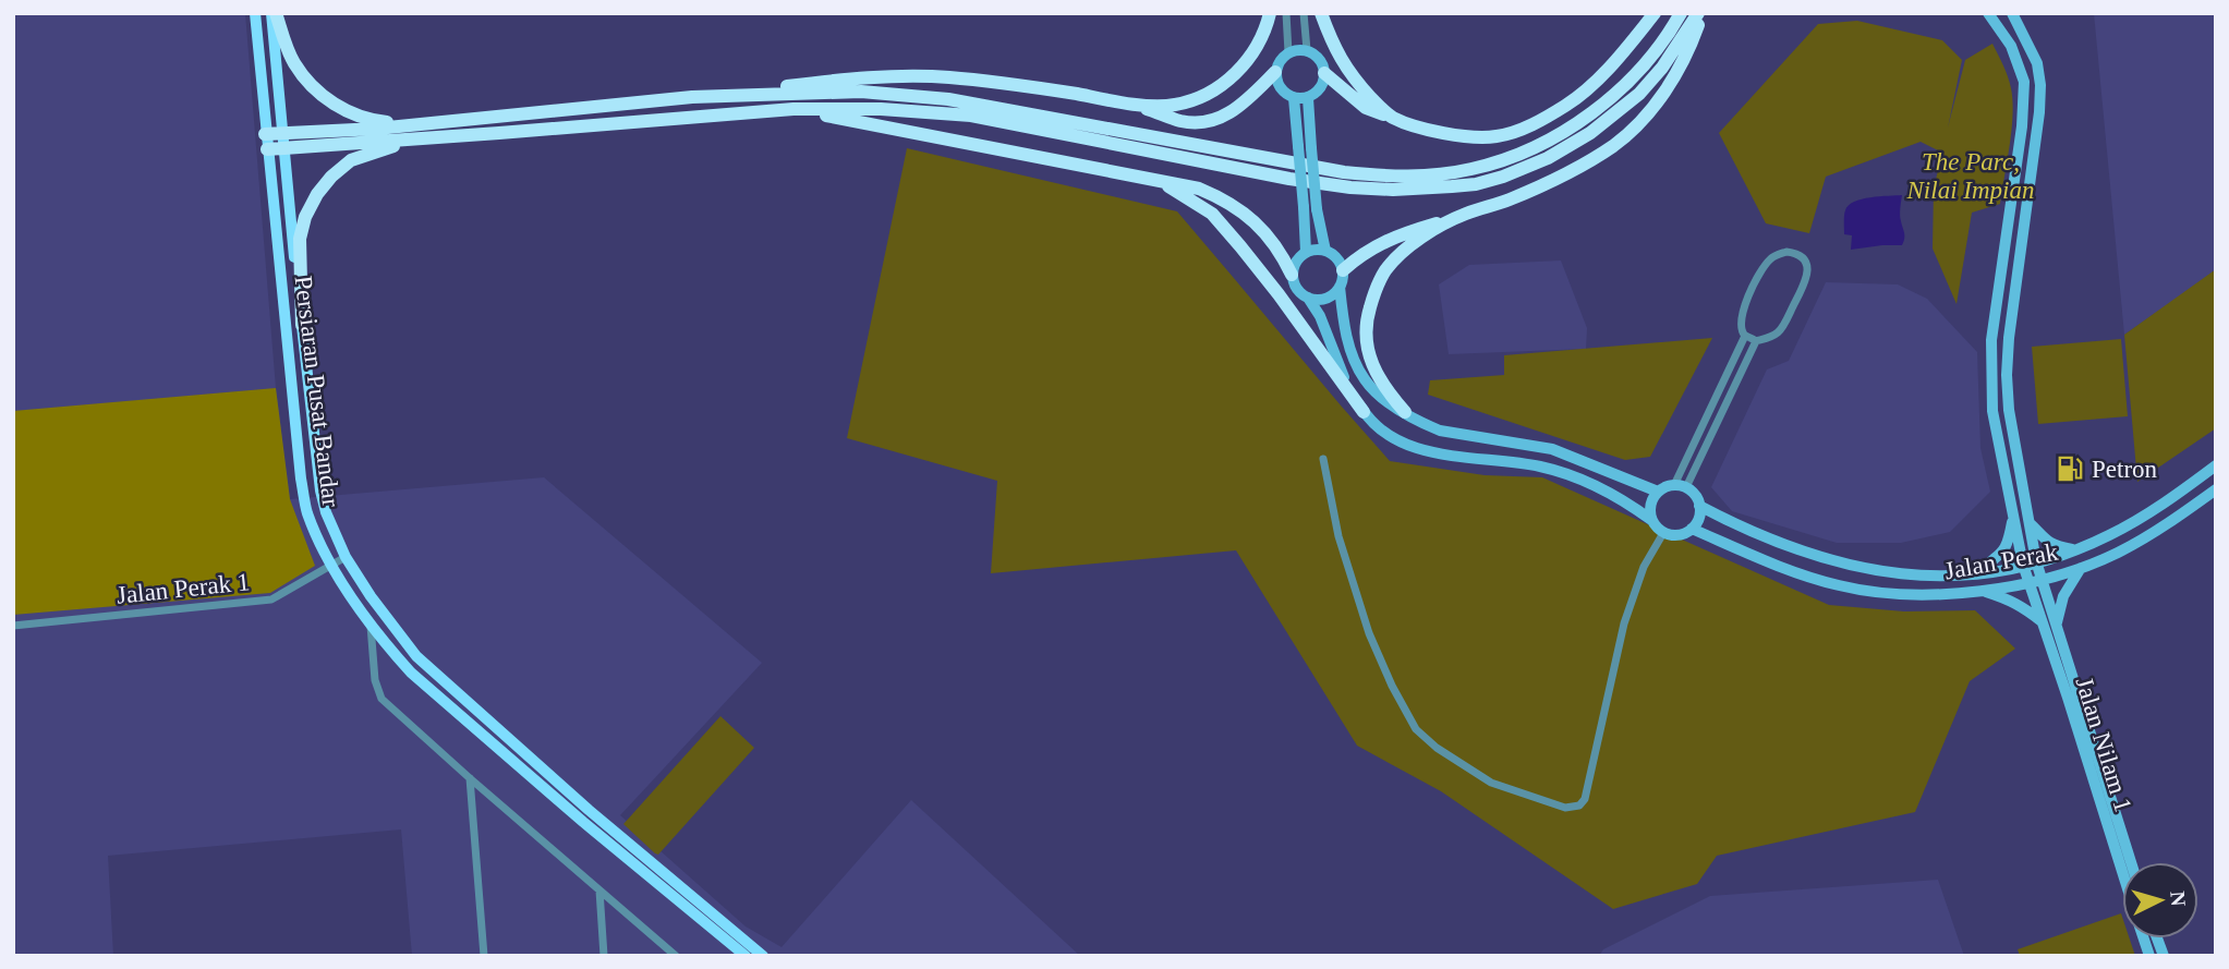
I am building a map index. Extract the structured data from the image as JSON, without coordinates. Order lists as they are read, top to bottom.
{
  "streets": {
    "main road": ["Persiaran Pusat Bandar", "Jalan Perak", "Jalan Nilam 1"],
    "street": ["Jalan Perak 1"]
  },
  "crossings": [
    ["Persiaran Pusat Bandar", "Jalan Perak 1"],
    ["Jalan Perak", "Jalan Nilam 1"]
  ],
  "parks": ["The Parc, Nilai Impian"],
  "places": {
    "fuel station": ["Petron"]
  },
  "north": "right"
}
